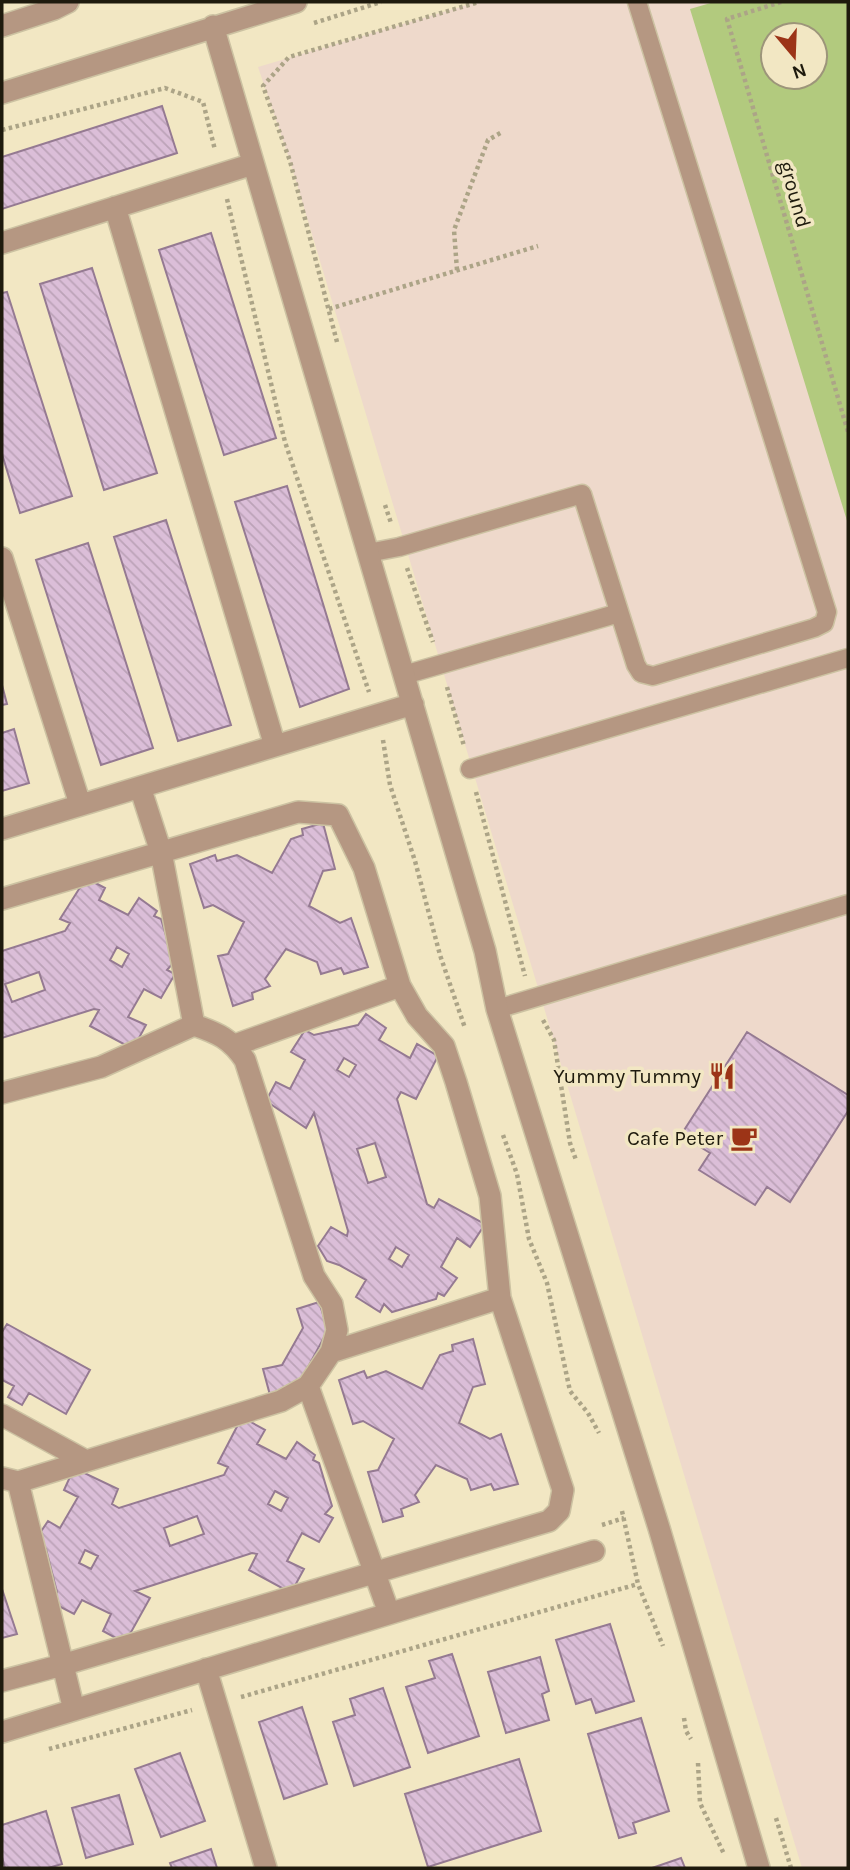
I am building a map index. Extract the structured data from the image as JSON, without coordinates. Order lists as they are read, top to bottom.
{
  "streets": {
    "path": ["ground"]
  },
  "places": {
    "restaurant": ["Yummy Tummy"],
    "cafe": ["Cafe Peter"]
  },
  "north": "bottom"
}
